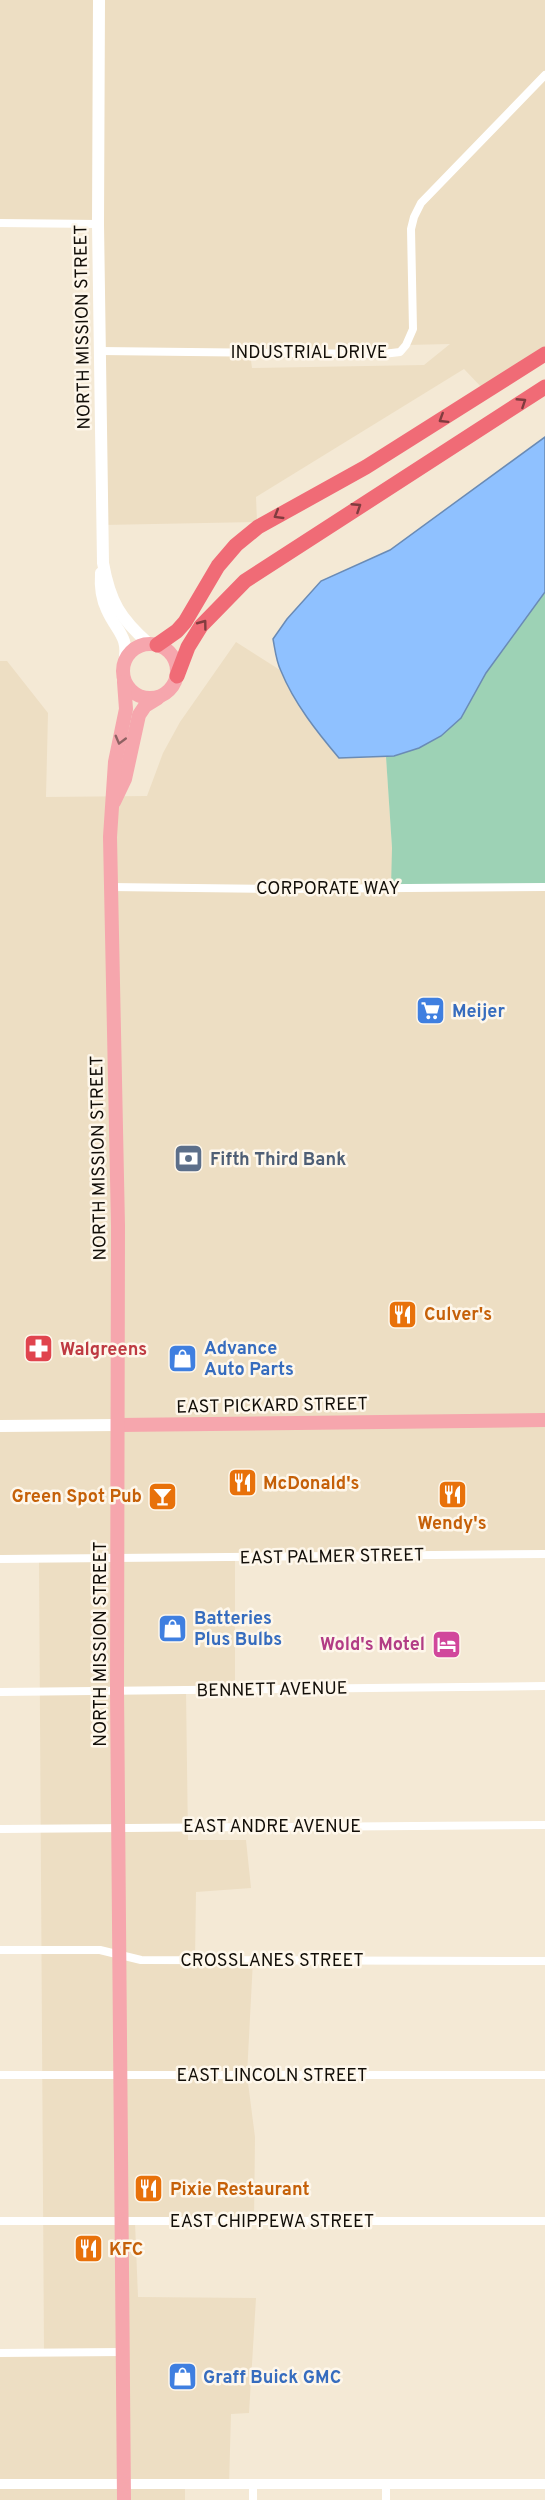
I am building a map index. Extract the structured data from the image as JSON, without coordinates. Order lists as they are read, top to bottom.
{
  "streets": {
    "main road": ["NORTH MISSION STREET", "EAST PICKARD STREET"],
    "street": [
      "INDUSTRIAL DRIVE",
      "CORPORATE WAY",
      "EAST PALMER STREET",
      "BENNETT AVENUE",
      "EAST ANDRE AVENUE",
      "CROSSLANES STREET",
      "EAST LINCOLN STREET",
      "EAST CHIPPEWA STREET"
    ]
  },
  "crossings": [
    ["NORTH MISSION STREET", "INDUSTRIAL DRIVE"],
    ["NORTH MISSION STREET", "CORPORATE WAY"],
    ["NORTH MISSION STREET", "EAST PICKARD STREET"],
    ["NORTH MISSION STREET", "EAST PALMER STREET"],
    ["NORTH MISSION STREET", "BENNETT AVENUE"],
    ["NORTH MISSION STREET", "EAST ANDRE AVENUE"],
    ["NORTH MISSION STREET", "CROSSLANES STREET"],
    ["NORTH MISSION STREET", "EAST LINCOLN STREET"],
    ["NORTH MISSION STREET", "EAST CHIPPEWA STREET"]
  ],
  "places": {
    "supermarket": ["Meijer"],
    "bank": ["Fifth Third Bank"],
    "restaurant": [
      "Culver's",
      "McDonald's",
      "Wendy's",
      "Pixie Restaurant",
      "KFC"
    ],
    "pharmacy": ["Walgreens"],
    "shop": ["Advance Auto Parts", "Batteries Plus Bulbs", "Graff Buick GMC"],
    "bar": ["Green Spot Pub"],
    "hotel": ["Wold's Motel"]
  }
}
